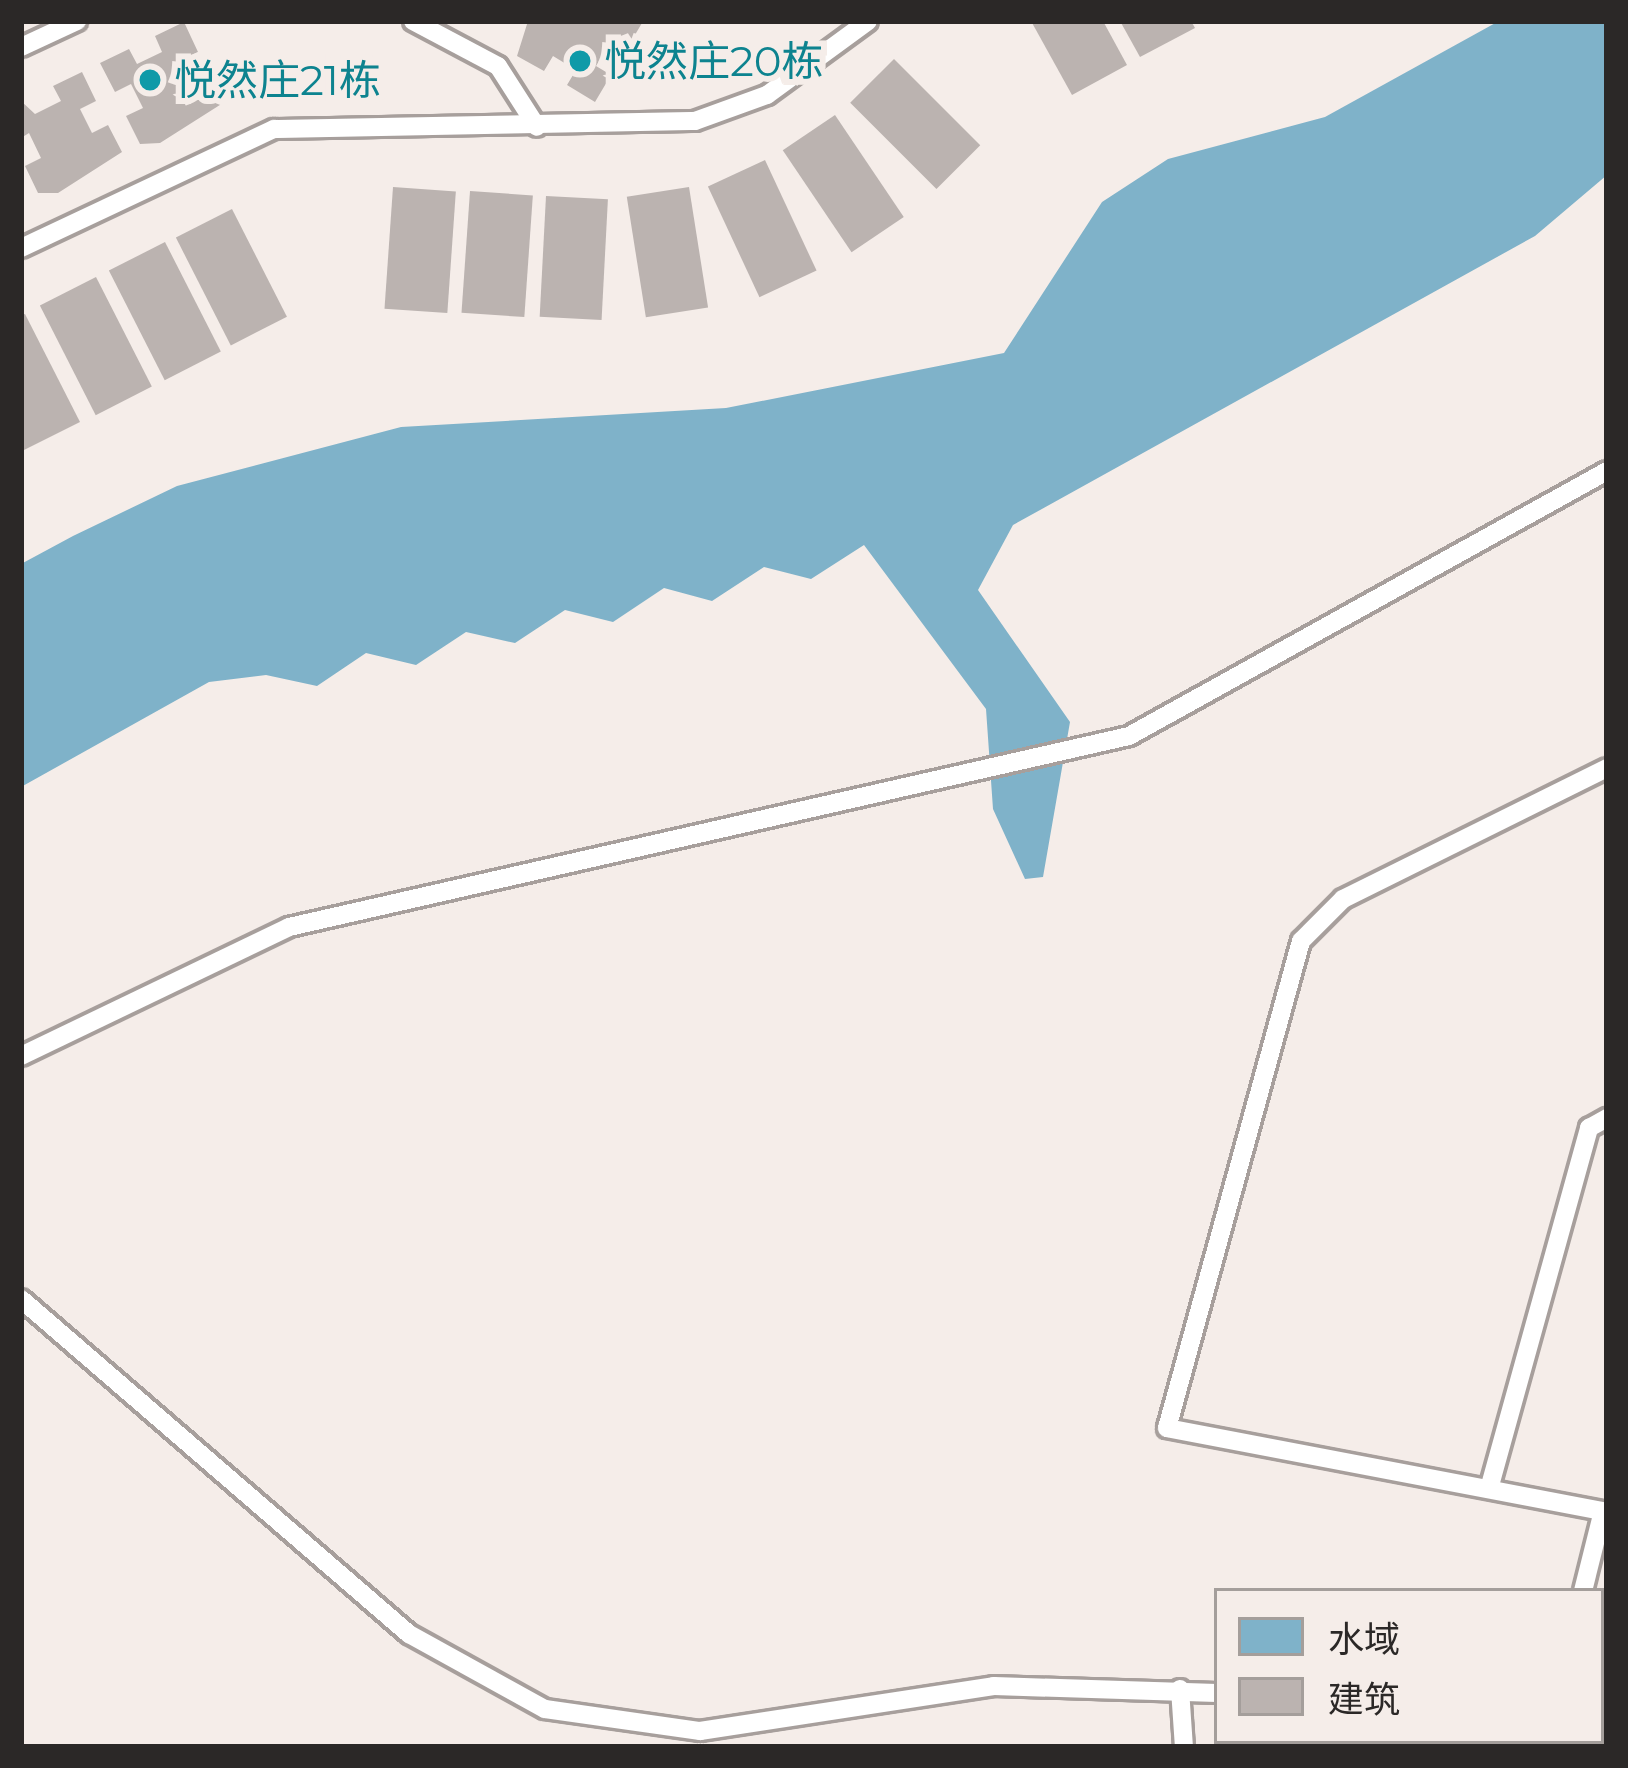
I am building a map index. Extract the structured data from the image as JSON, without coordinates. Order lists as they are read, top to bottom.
{
  "places": ["悦然庄20栋", "悦然庄21栋"],
  "legend": ["水域", "建筑"]
}
